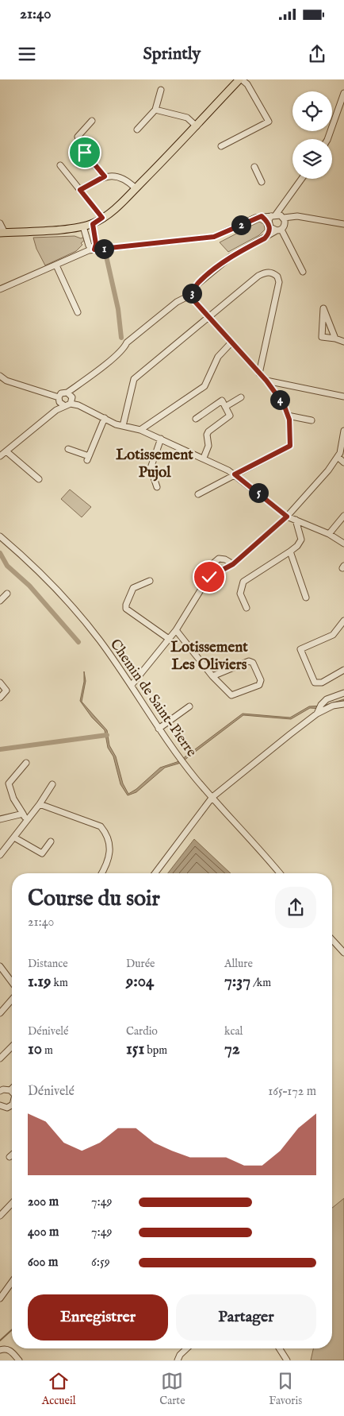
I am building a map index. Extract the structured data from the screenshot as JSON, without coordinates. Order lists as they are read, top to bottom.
{
  "streets": {
    "street": ["Chemin de Saint-Pierre"]
  },
  "districts": ["Lotissement Pujol", "Lotissement Les Oliviers"],
  "page": {
    "status": "21:40",
    "header": "Sprintly",
    "pins": [
      "2",
      "1",
      "3",
      "4",
      "5"
    ],
    "heading": ["Course du soir", "21:40"],
    "stats": [
      ["Distance", "1.19 km"],
      ["Durée", "9:04"],
      ["Allure", "7:37 /km"],
      ["Dénivelé", "10 m"],
      ["Cardio", "151 bpm"],
      ["kcal", "72"]
    ],
    "chart": ["Dénivelé", "165–172 m"],
    "list": [
      {
        "name": "200 m",
        "note": "7:49"
      },
      {
        "name": "400 m",
        "note": "7:49"
      },
      {
        "name": "600 m",
        "note": "6:59"
      }
    ],
    "buttons": ["Enregistrer", "Partager"],
    "tabs": ["Accueil", "Carte", "Favoris"]
  }
}
